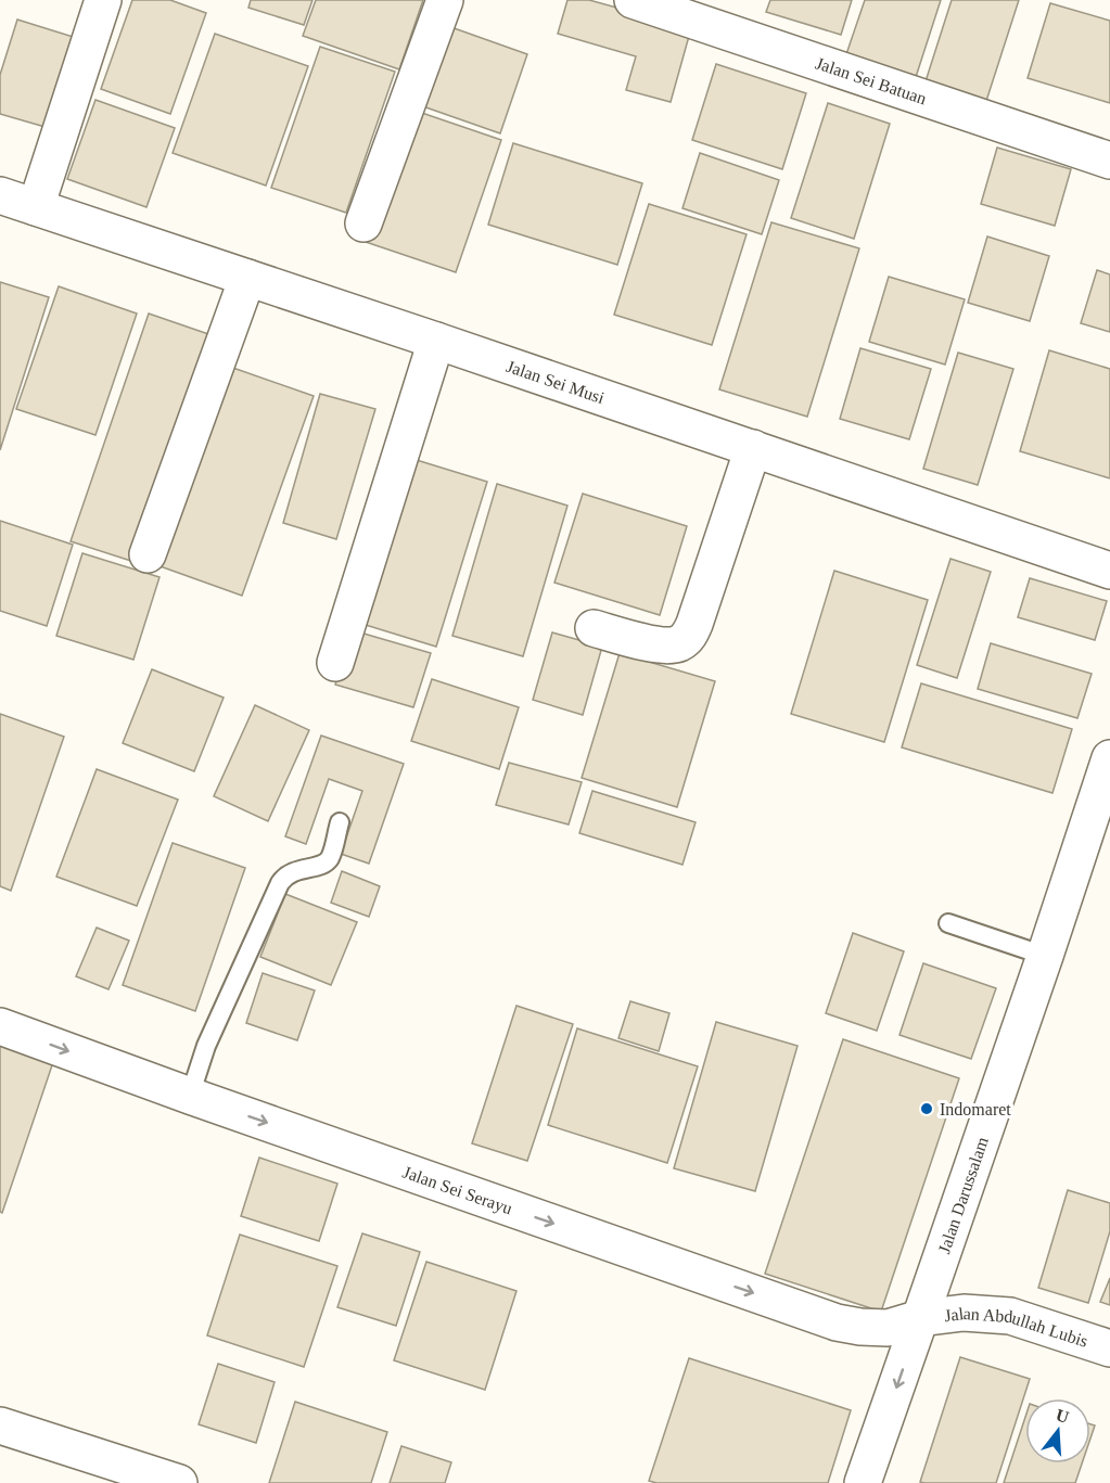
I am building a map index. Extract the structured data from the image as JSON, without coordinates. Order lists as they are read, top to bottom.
{
  "streets": {
    "street": [
      "Jalan Sei Batuan",
      "Jalan Sei Musi",
      "Jalan Sei Serayu",
      "Jalan Darussalam",
      "Jalan Abdullah Lubis"
    ]
  },
  "crossings": [
    ["Jalan Sei Serayu", "Jalan Darussalam"],
    ["Jalan Sei Serayu", "Jalan Abdullah Lubis"],
    ["Jalan Darussalam", "Jalan Abdullah Lubis"]
  ],
  "one_way": ["Jalan Sei Serayu"],
  "places": ["Indomaret"],
  "north": "top"
}
